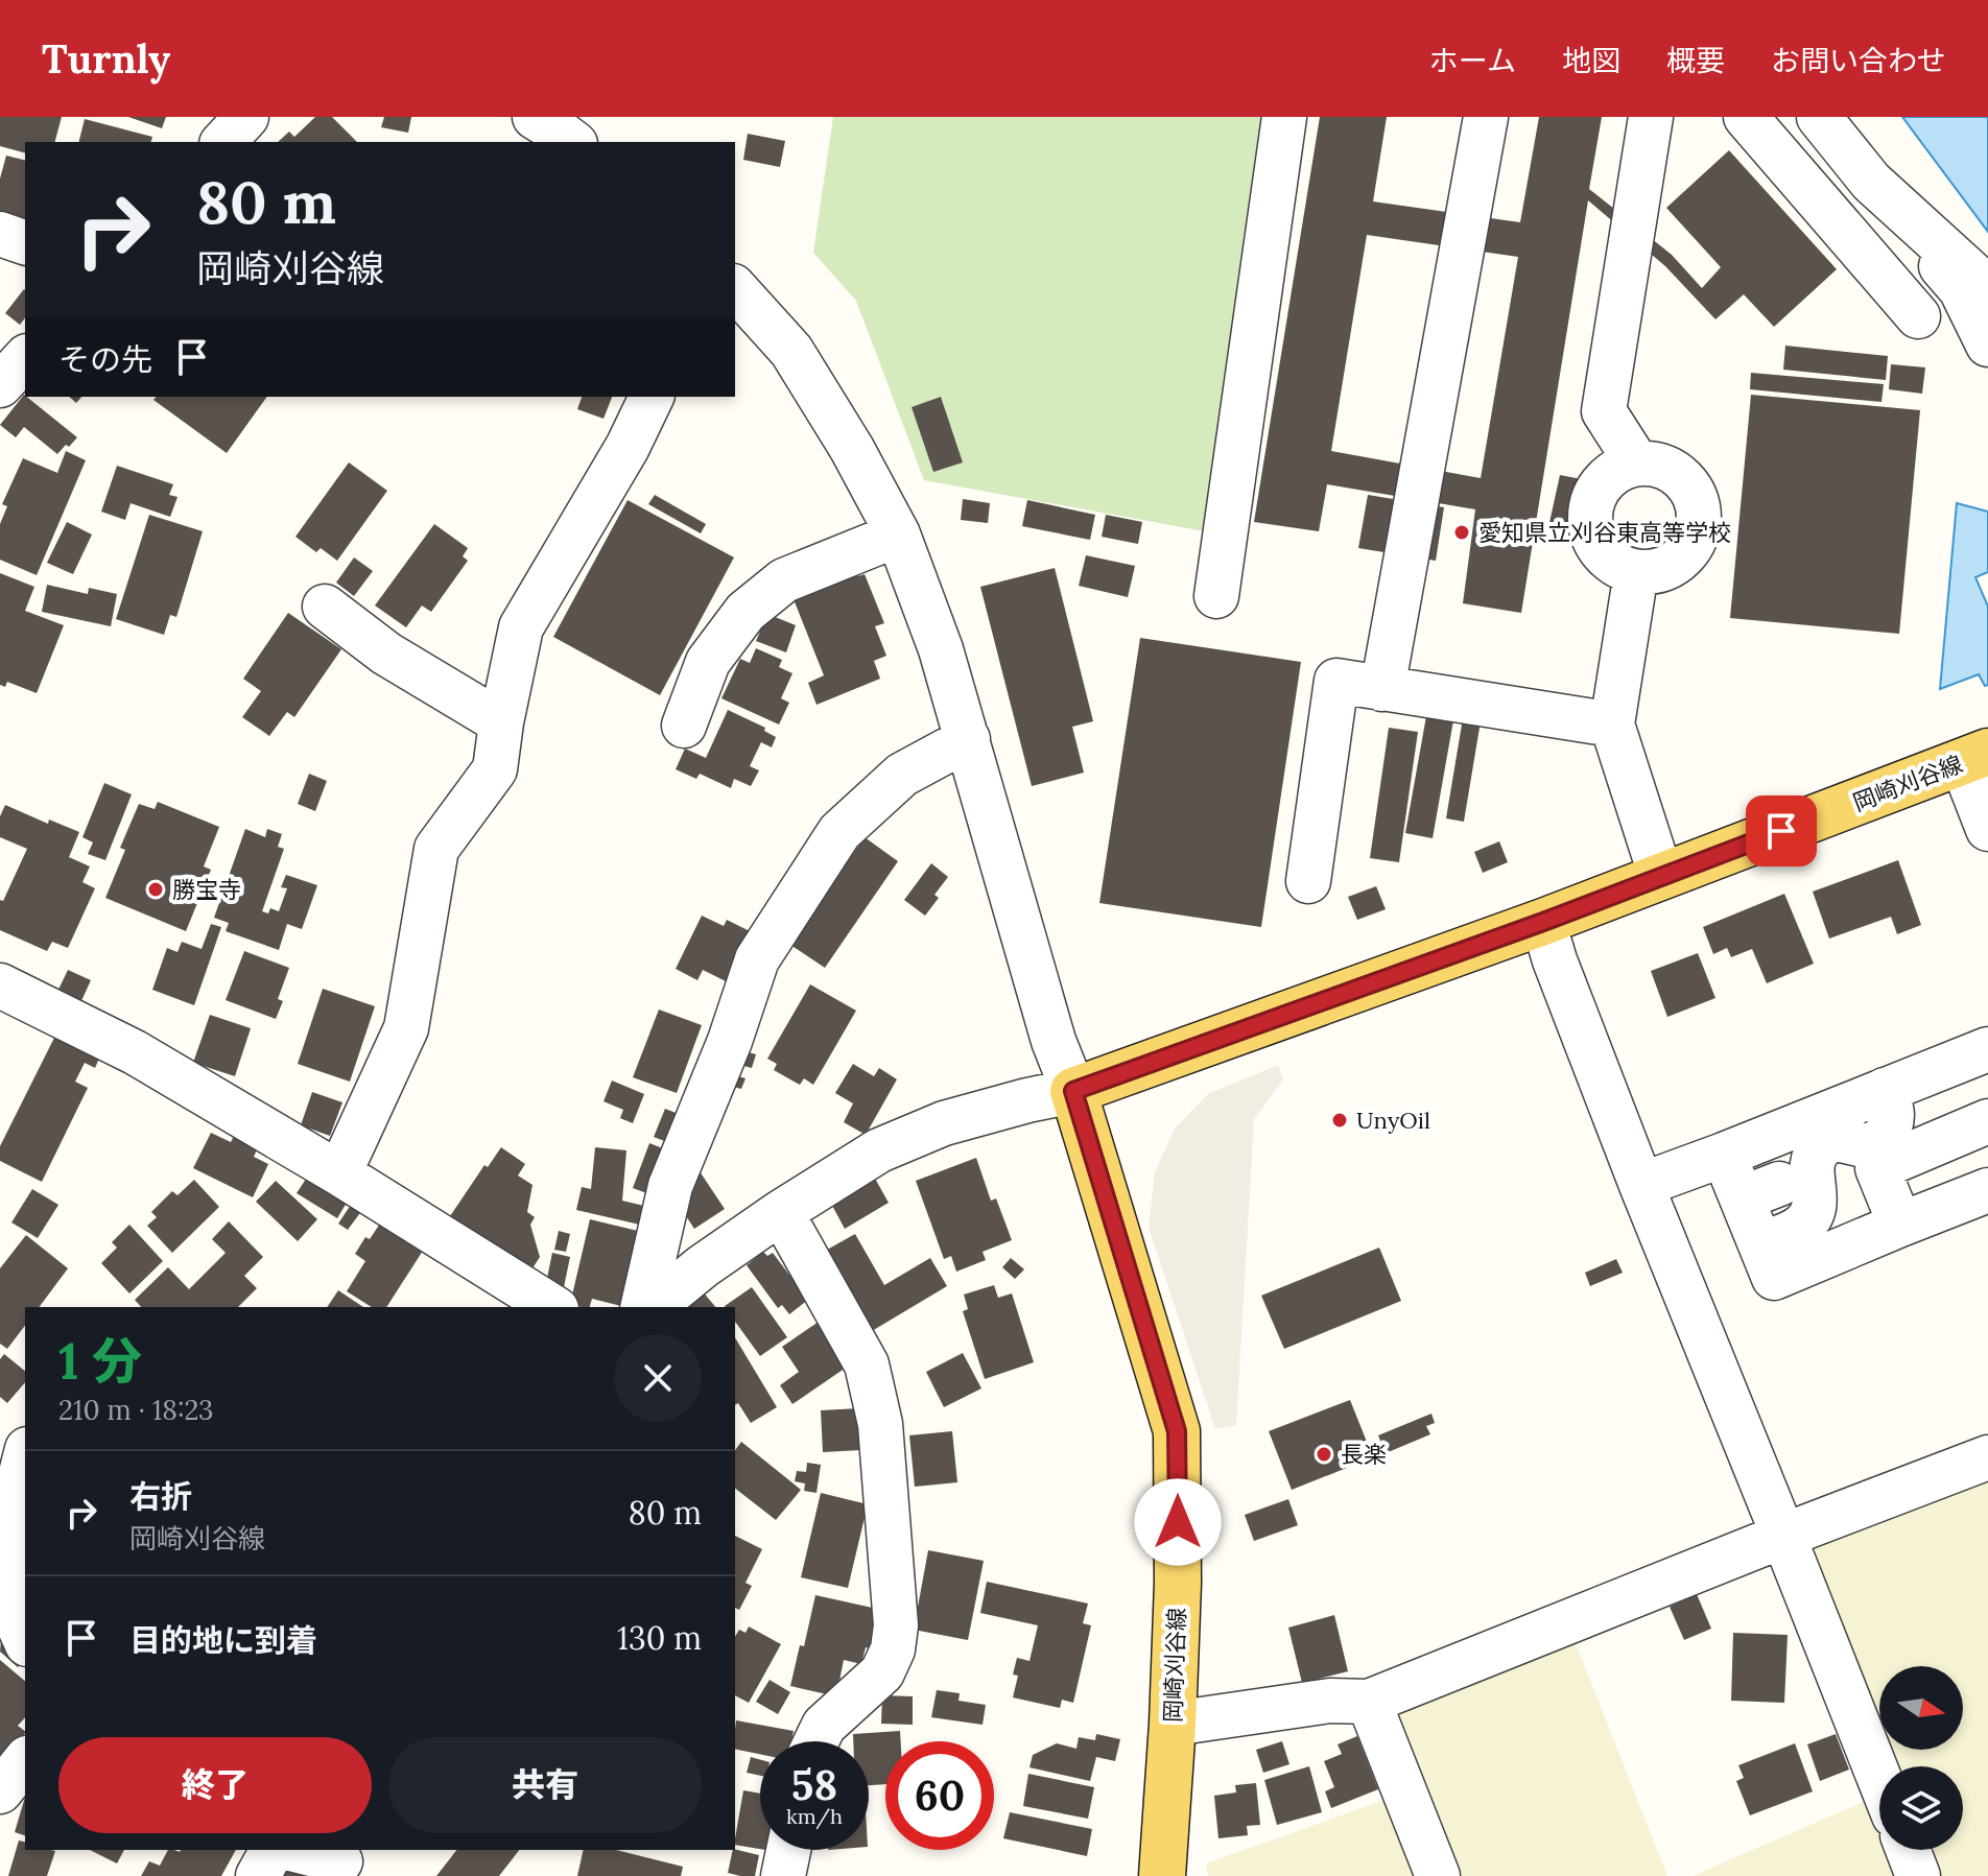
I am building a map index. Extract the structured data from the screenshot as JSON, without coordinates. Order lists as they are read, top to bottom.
{
  "streets": {
    "main road": ["岡崎刈谷線"]
  },
  "places": [
    "愛知県立刈谷東高等学校",
    "勝宝寺",
    "UnyOil",
    "長楽"
  ],
  "north": "right",
  "page": {
    "header": "Turnly",
    "nav": [
      "ホーム",
      "地図",
      "概要",
      "お問い合わせ"
    ],
    "turn": ["80 m", "岡崎刈谷線"],
    "then": "その先",
    "heading": ["1 分", "210 m · 18:23"],
    "list": [
      {
        "name": "右折",
        "note": "岡崎刈谷線",
        "value": "80 m"
      },
      {
        "name": "目的地に到着",
        "value": "130 m"
      }
    ],
    "buttons": ["終了", "共有"],
    "speed": "58 km/h",
    "limit": "60"
  }
}
